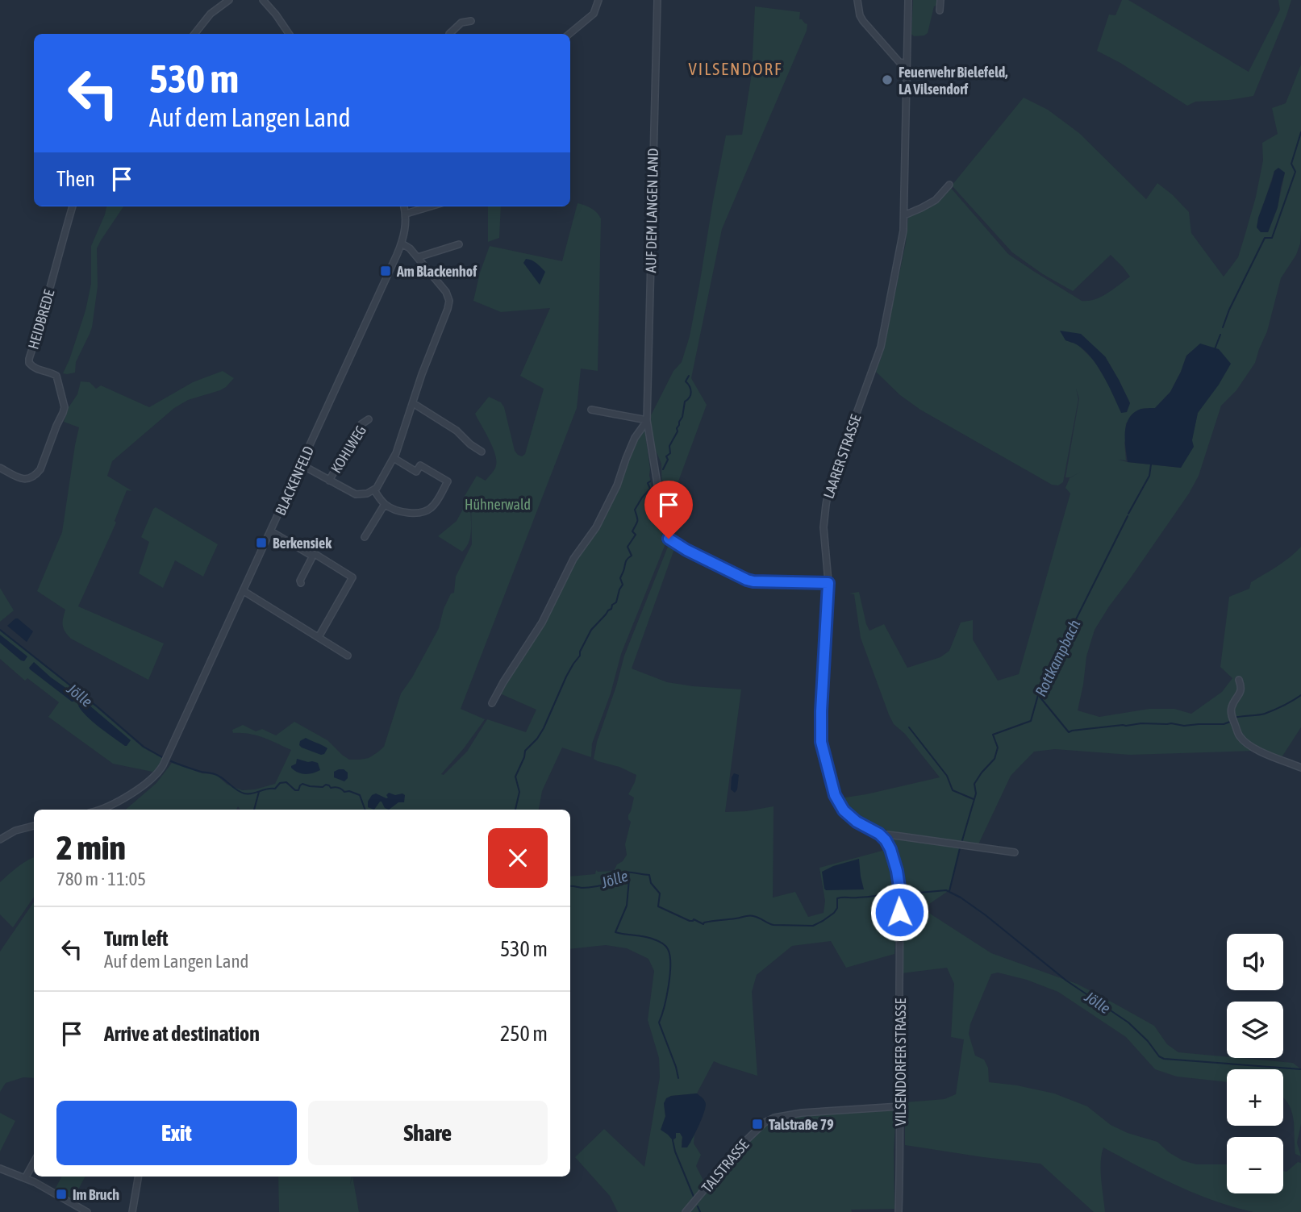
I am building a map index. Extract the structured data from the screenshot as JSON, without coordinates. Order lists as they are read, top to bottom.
{
  "streets": {
    "street": [
      "AUF DEM LANGEN LAND",
      "HEIDBREDE",
      "KOHLWEG",
      "LAARER STRASSE",
      "BLACKENFELD",
      "VILSENDORFER STRASSE",
      "TALSTRASSE"
    ]
  },
  "crossings": [
    ["AUF DEM LANGEN LAND", "LAARER STRASSE"],
    ["LAARER STRASSE", "VILSENDORFER STRASSE"],
    ["VILSENDORFER STRASSE", "TALSTRASSE"]
  ],
  "districts": ["VILSENDORF"],
  "water": ["Rottkampbach", "Jölle"],
  "parks": ["Hühnerwald"],
  "places": {
    "other": ["Feuerwehr Bielefeld, LA Vilsendorf"],
    "transit": [
      "Am Blackenhof",
      "Berkensiek",
      "Talstraße 79",
      "Im Bruch"
    ]
  },
  "page": {
    "turn": ["530 m", "Auf dem Langen Land"],
    "then": "Then",
    "heading": ["2 min", "780 m · 11:05"],
    "list": [
      {
        "name": "Turn left",
        "note": "Auf dem Langen Land",
        "value": "530 m"
      },
      {
        "name": "Arrive at destination",
        "value": "250 m"
      }
    ],
    "map_buttons": ["+", "−"],
    "buttons": ["Exit", "Share"]
  }
}
